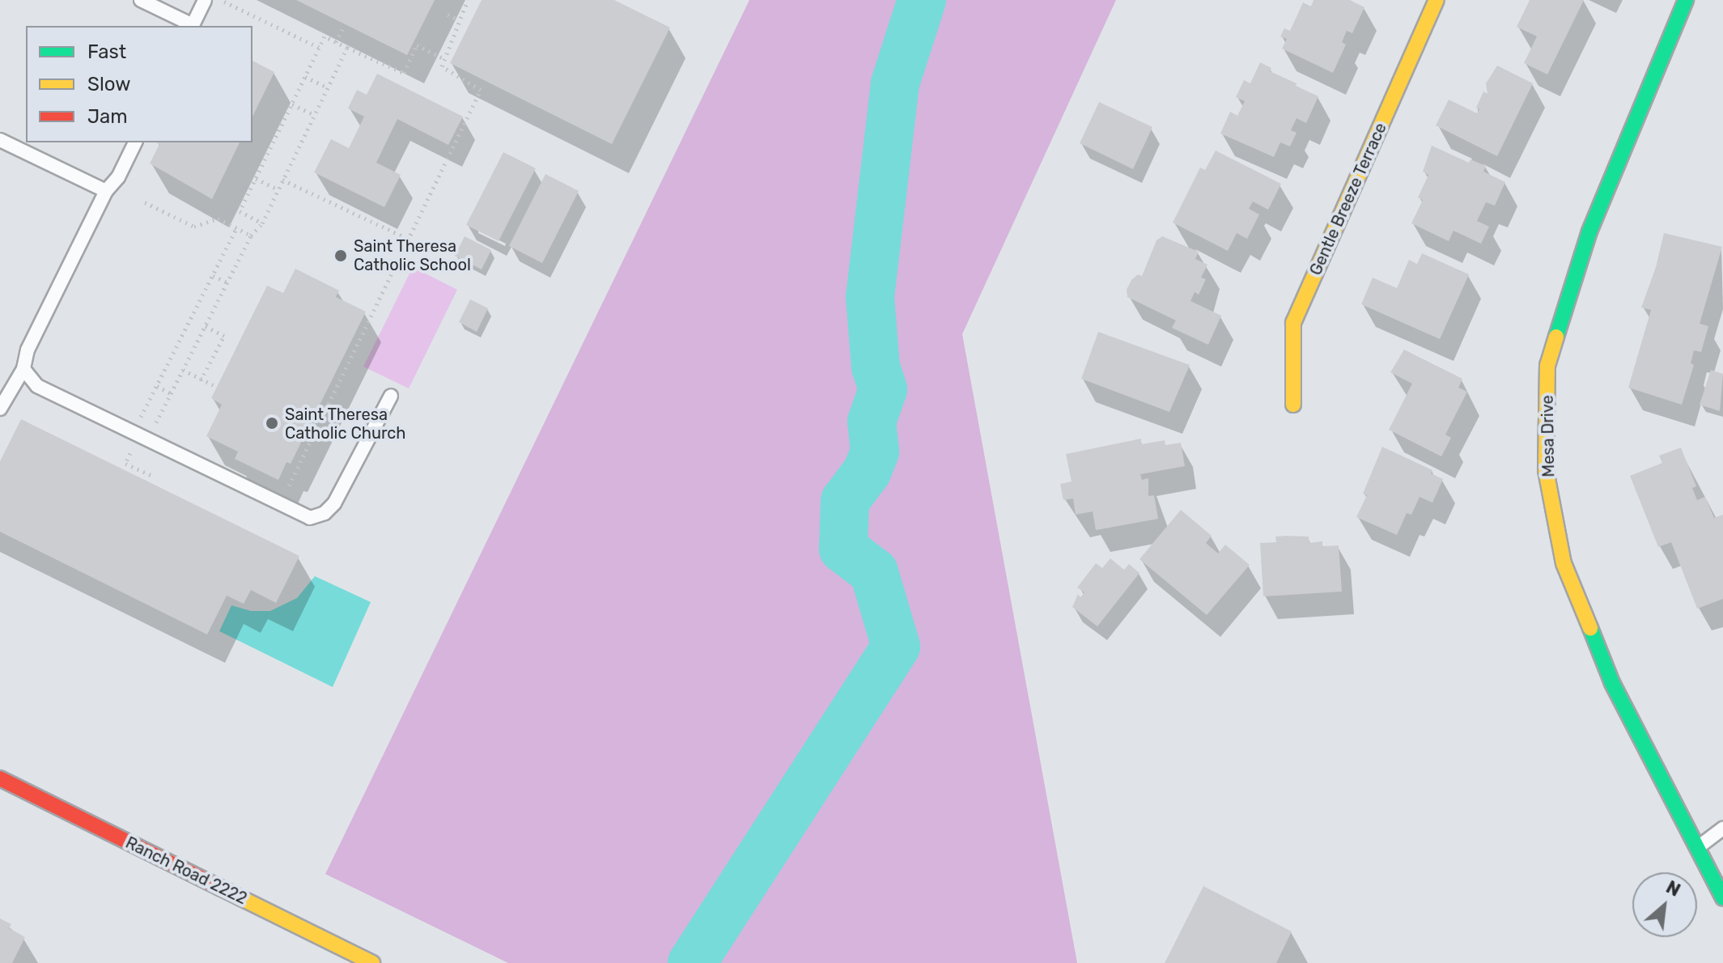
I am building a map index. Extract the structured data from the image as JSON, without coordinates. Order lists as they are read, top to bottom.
{
  "streets": {
    "street": ["Gentle Breeze Terrace", "Mesa Drive", "Ranch Road 2222"]
  },
  "places": ["Saint Theresa Catholic School", "Saint Theresa Catholic Church"],
  "legend": ["Fast", "Slow", "Jam"],
  "north": "top right"
}
